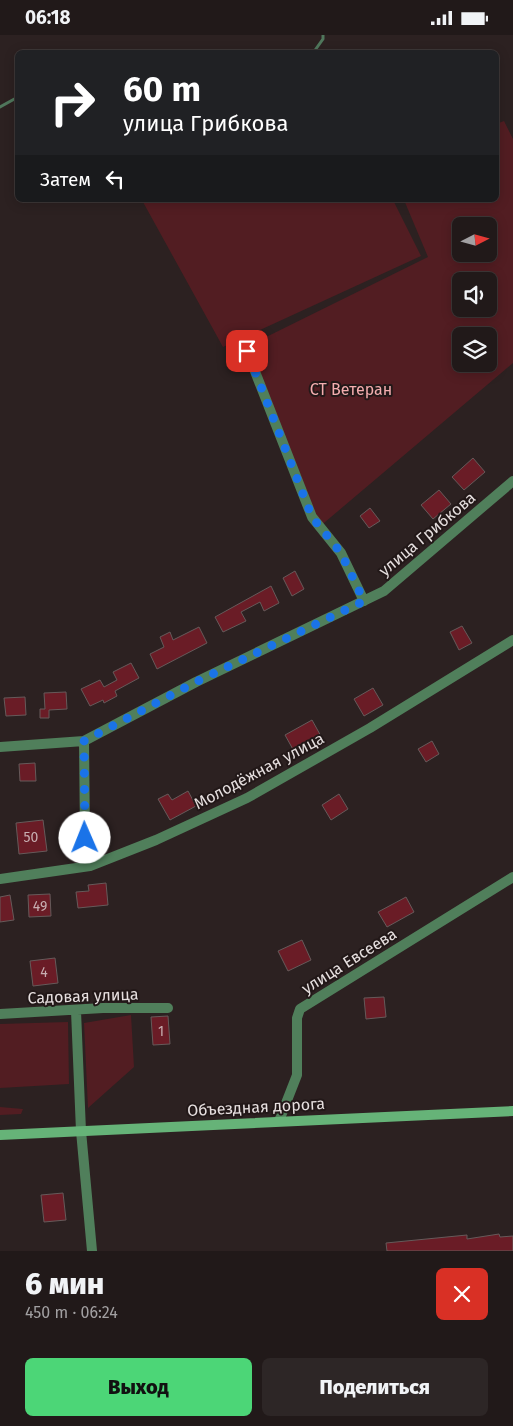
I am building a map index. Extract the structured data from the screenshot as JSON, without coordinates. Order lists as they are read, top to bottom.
{
  "streets": {
    "main road": ["Объездная дорога"],
    "street": [
      "улица Грибкова",
      "Молодёжная улица",
      "улица Евсеева",
      "Садовая улица"
    ]
  },
  "crossings": [
    ["улица Евсеева", "Объездная дорога"]
  ],
  "parks": ["СТ Ветеран"],
  "house_numbers": [
    "50",
    "49",
    "4",
    "1"
  ],
  "north": "right",
  "page": {
    "status": "06:18",
    "turn": ["60 m", "улица Грибкова"],
    "then": "Затем",
    "heading": ["6 мин", "450 m · 06:24"],
    "buttons": ["Выход", "Поделиться"]
  }
}
